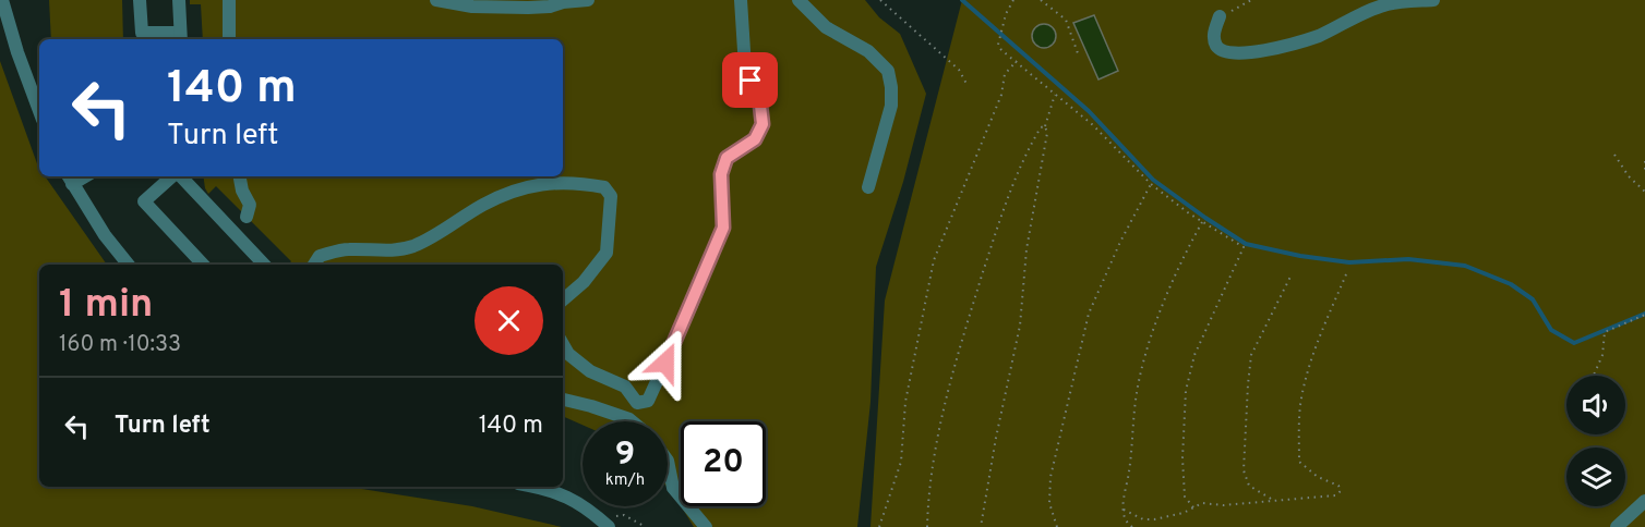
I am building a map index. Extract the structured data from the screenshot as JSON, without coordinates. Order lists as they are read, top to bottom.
{
  "page": {
    "turn": ["140 m", "Turn left"],
    "heading": ["1 min", "160 m · 10:33"],
    "list": [
      {
        "name": "Turn left",
        "value": "140 m"
      }
    ],
    "speed": "9 km/h",
    "limit": "20"
  }
}
